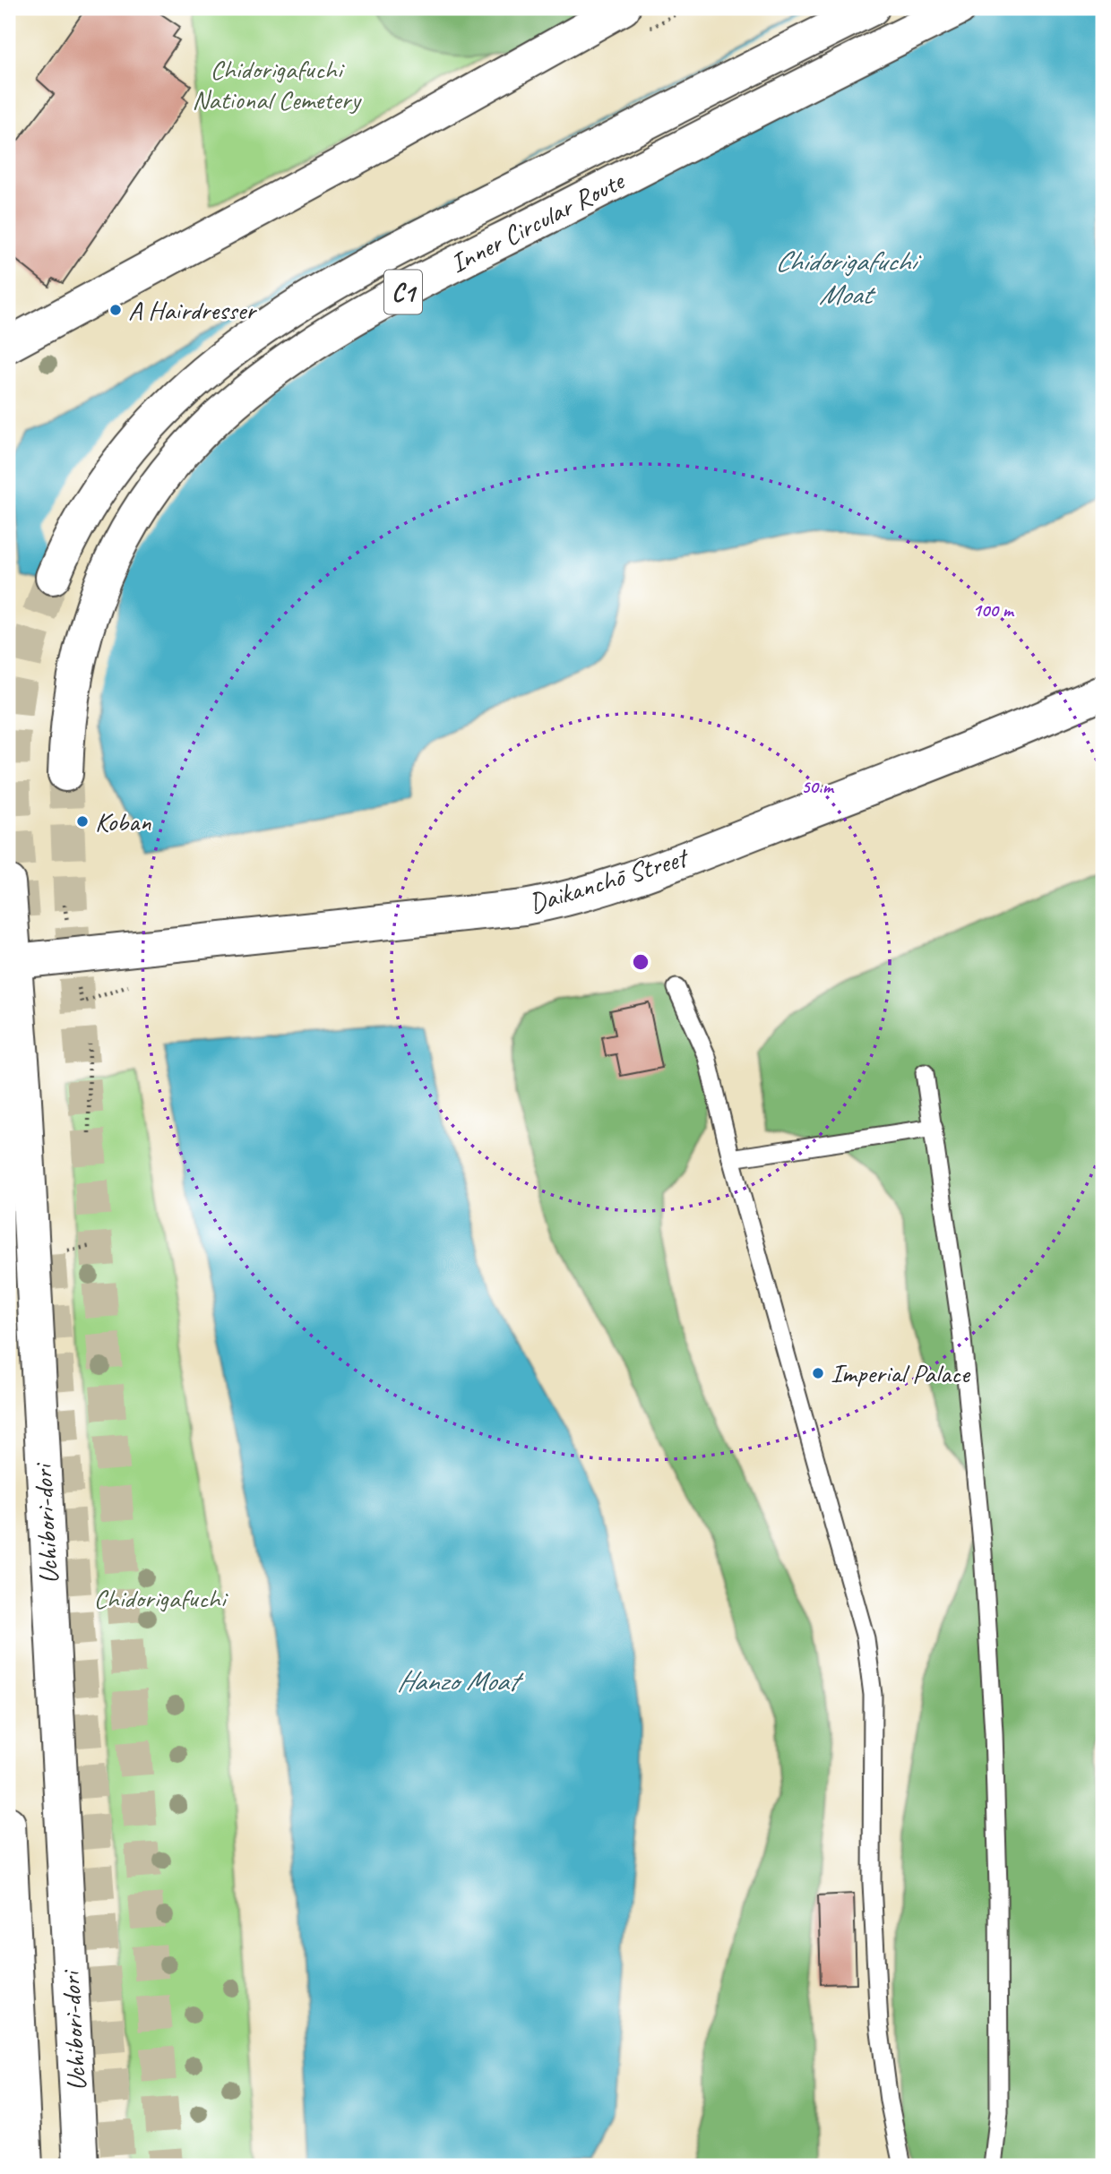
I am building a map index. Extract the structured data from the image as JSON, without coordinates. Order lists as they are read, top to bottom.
{
  "streets": {
    "main road": [
      "Inner Circular Route",
      "C1",
      "Daikanchō Street",
      "Uchibori-dori"
    ]
  },
  "crossings": [
    ["Daikanchō Street", "Uchibori-dori"]
  ],
  "water": ["Chidorigafuchi Moat", "Hanzo Moat"],
  "parks": ["Chidorigafuchi National Cemetery", "Chidorigafuchi"],
  "places": ["A Hairdresser", "Koban", "Imperial Palace"],
  "rings": ["100 m", "50 m"]
}
